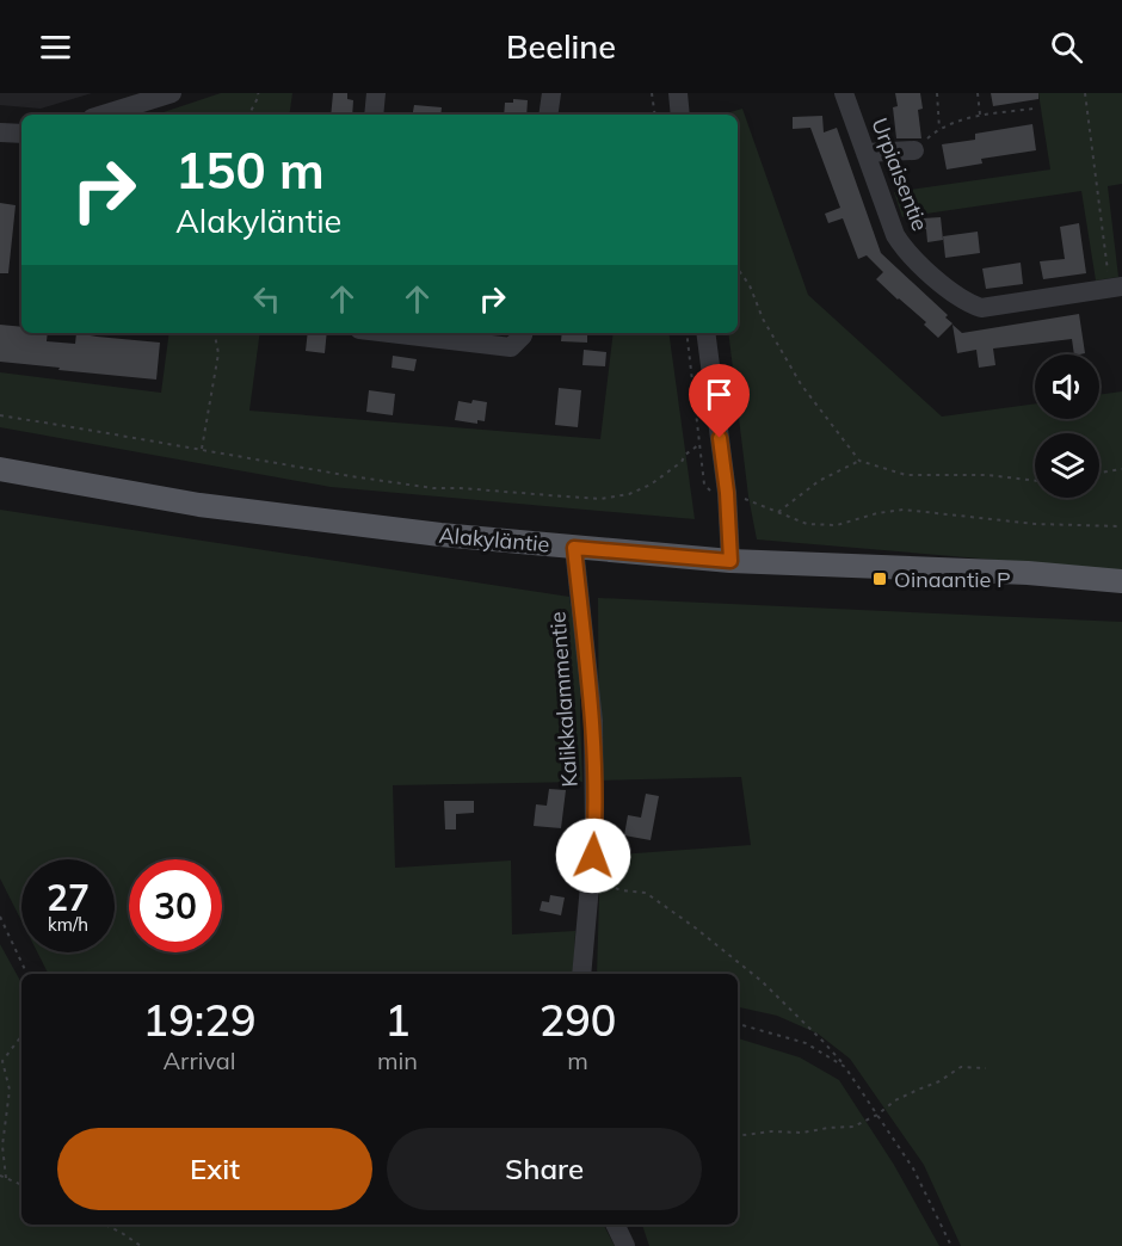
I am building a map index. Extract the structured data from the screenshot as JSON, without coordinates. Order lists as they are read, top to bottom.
{
  "streets": {
    "main road": ["Alakyläntie"],
    "street": ["Urpiaisentie", "Kalikkalammentie"]
  },
  "crossings": [
    ["Alakyläntie", "Kalikkalammentie"]
  ],
  "places": {
    "transit": ["Oinaantie P"]
  },
  "page": {
    "header": "Beeline",
    "turn": ["150 m", "Alakyläntie"],
    "speed": "27 km/h",
    "limit": "30",
    "eta": [
      "19:29",
      "Arrival",
      "1",
      "min",
      "290",
      "m"
    ],
    "buttons": ["Exit", "Share"]
  }
}
